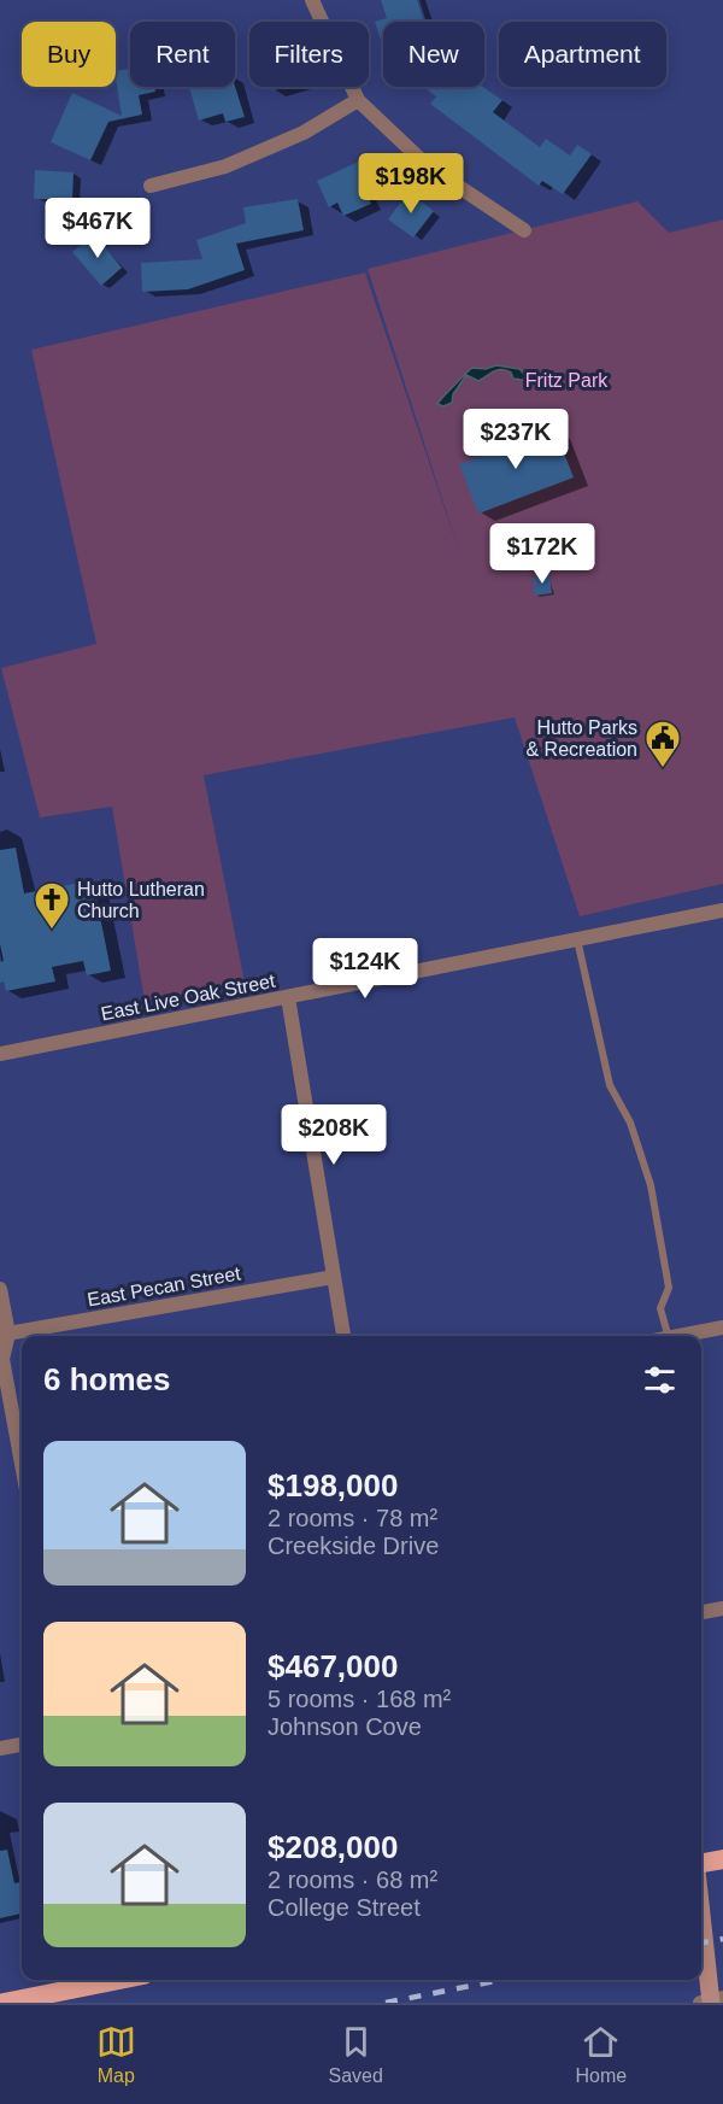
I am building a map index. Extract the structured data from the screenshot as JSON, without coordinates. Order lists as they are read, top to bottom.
{
  "streets": {
    "street": ["East Live Oak Street", "East Pecan Street"]
  },
  "parks": ["Fritz Park"],
  "places": {
    "public building": ["Hutto Parks & Recreation"],
    "church": ["Hutto Lutheran Church"]
  },
  "page": {
    "chip": [
      "Buy",
      "Rent",
      "Filters",
      "New",
      "Apartment"
    ],
    "price": [
      "$198K",
      "$467K",
      "$237K",
      "$172K",
      "$124K",
      "$208K"
    ],
    "heading": "6 homes",
    "list": [
      {
        "name": "$198,000",
        "note": "2 rooms · 78 m² · Creekside Drive"
      },
      {
        "name": "$467,000",
        "note": "5 rooms · 168 m² · Johnson Cove"
      },
      {
        "name": "$208,000",
        "note": "2 rooms · 68 m² · College Street"
      }
    ],
    "tabs": ["Map", "Saved", "Home"]
  }
}
